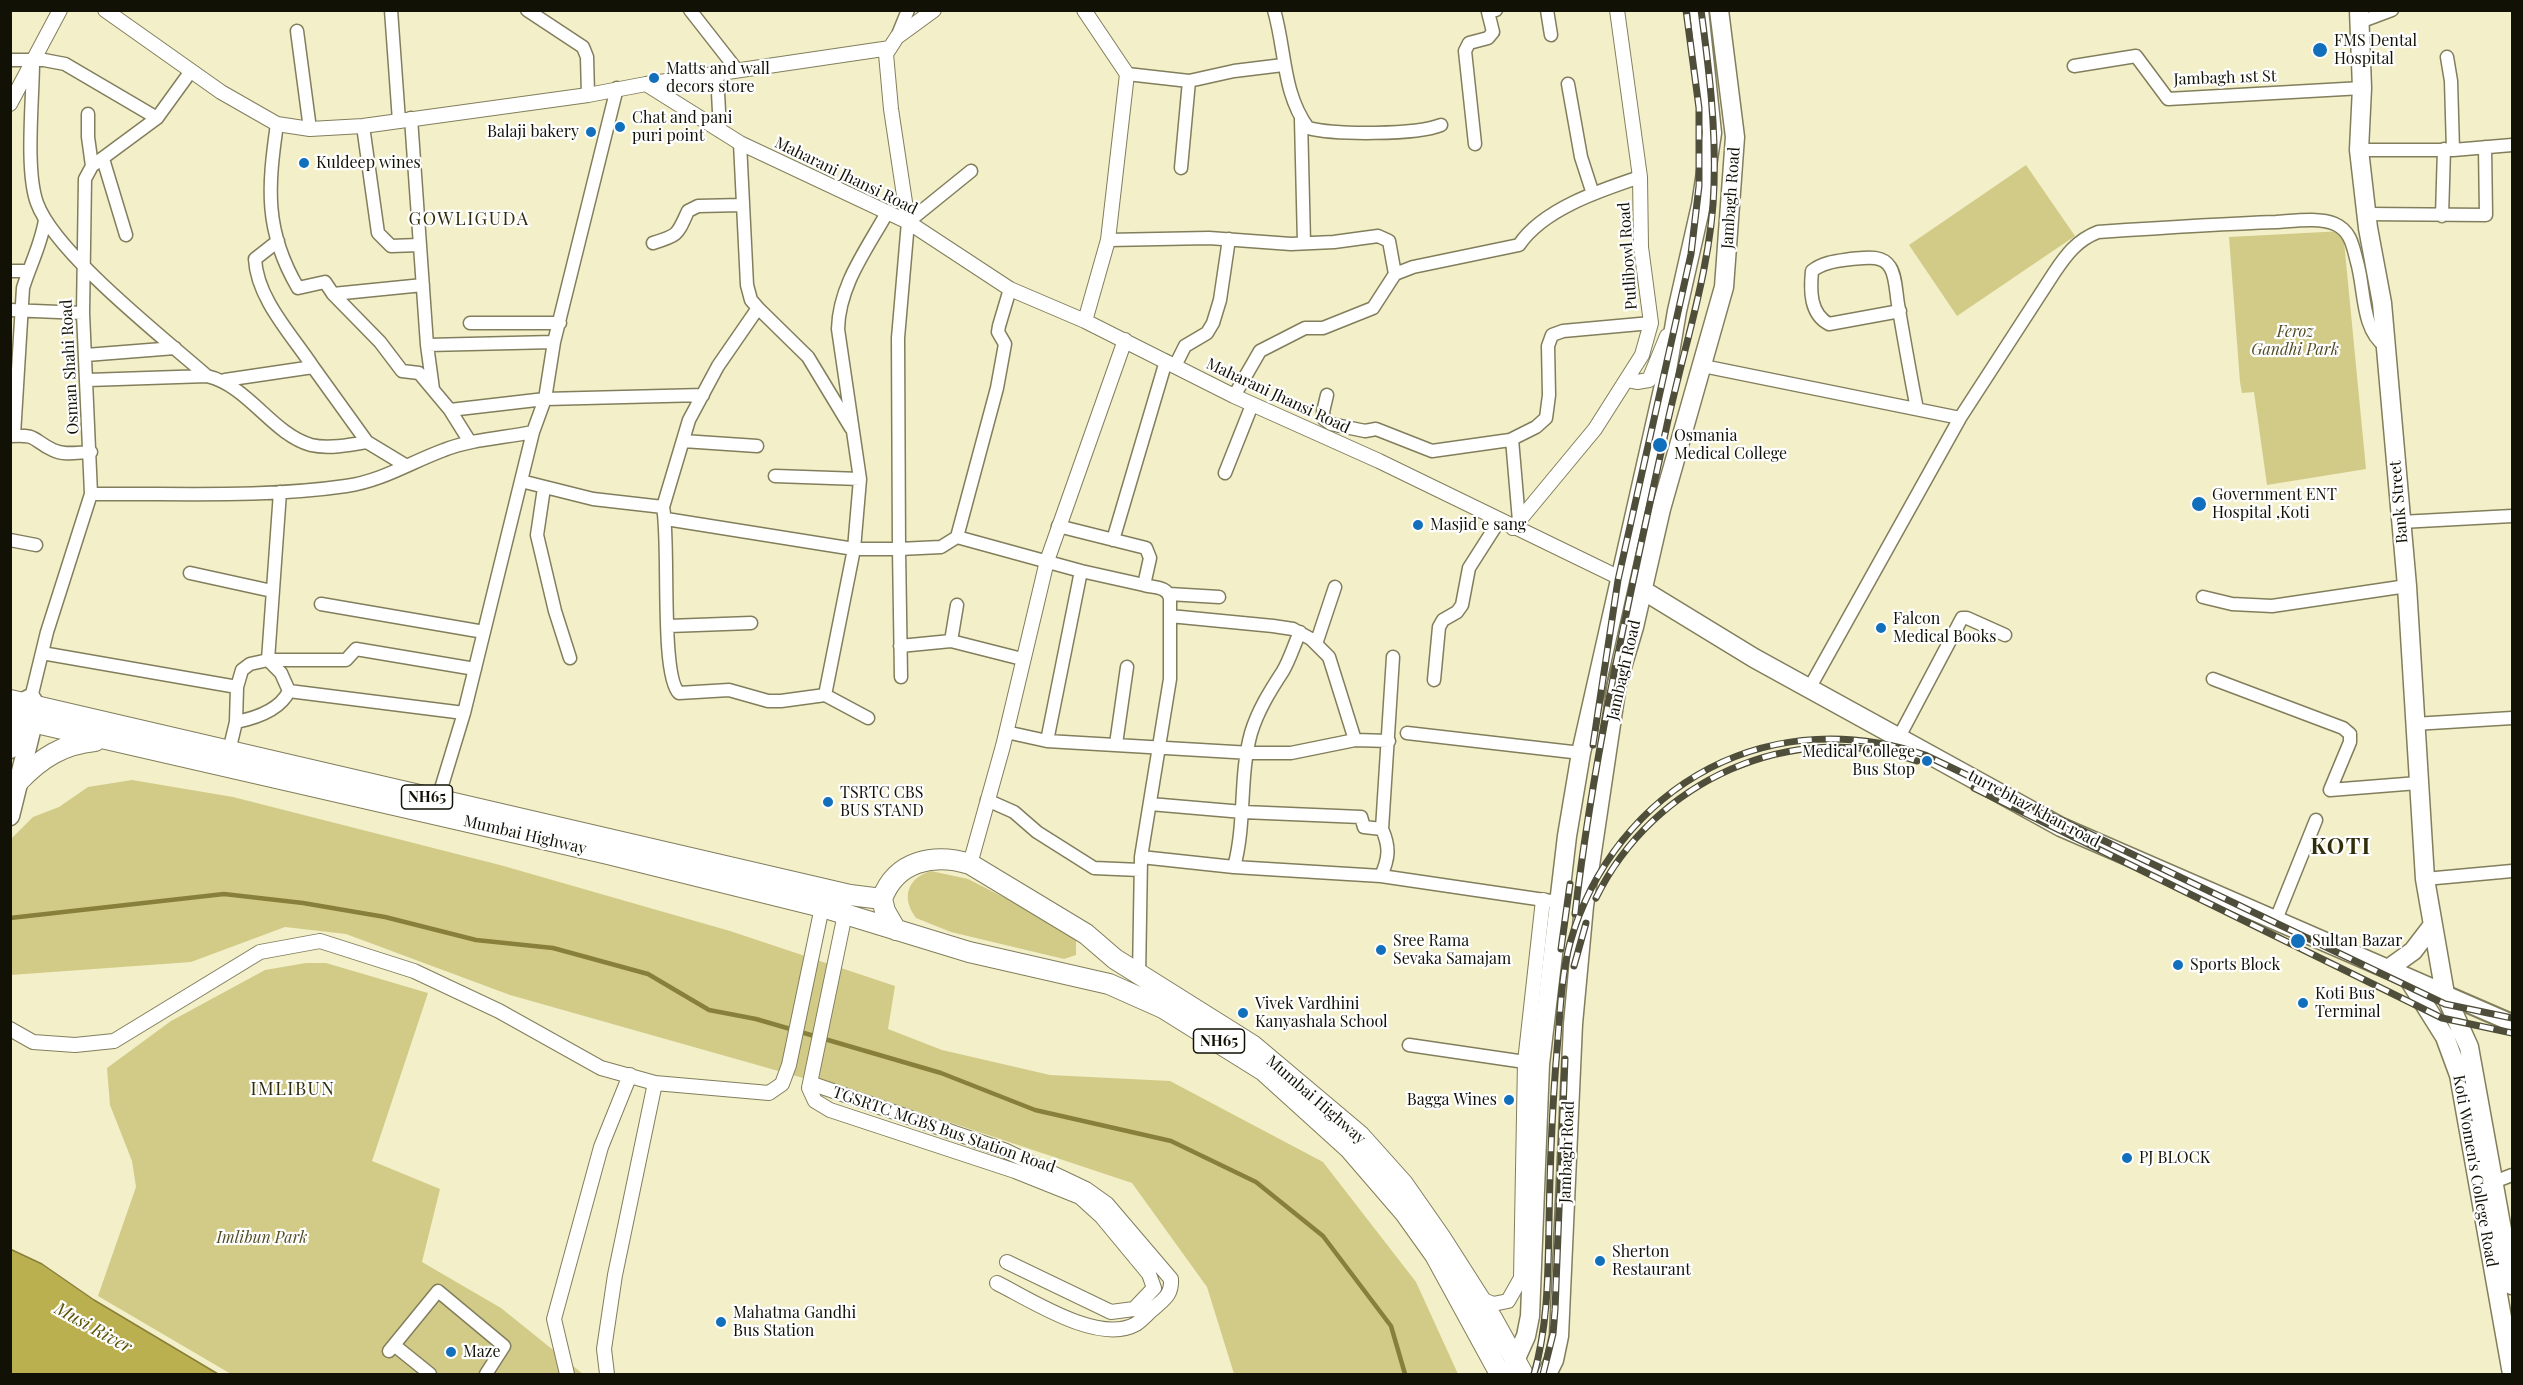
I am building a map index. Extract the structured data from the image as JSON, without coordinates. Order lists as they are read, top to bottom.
{
  "streets": {
    "highway": ["NH65", "Mumbai Highway"],
    "main road": [
      "Jambagh Road",
      "Bank Street",
      "turrebhaz khan road",
      "Koti Women's College Road"
    ],
    "street": [
      "Jambagh 1st St",
      "Maharani Jhansi Road",
      "Putlibowl Road",
      "Osman Shahi Road",
      "TGSRTC MGBS Bus Station Road"
    ]
  },
  "crossings": [
    ["Jambagh 1st St", "Bank Street"],
    ["Maharani Jhansi Road", "Jambagh Road"],
    ["Maharani Jhansi Road", "Putlibowl Road"],
    ["Jambagh Road", "turrebhaz khan road"],
    ["Jambagh Road", "Mumbai Highway"],
    ["Osman Shahi Road", "Mumbai Highway"],
    ["Bank Street", "turrebhaz khan road"],
    ["Bank Street", "Koti Women's College Road"],
    ["turrebhaz khan road", "Koti Women's College Road"],
    ["Mumbai Highway", "TGSRTC MGBS Bus Station Road"]
  ],
  "districts": ["GOWLIGUDA", "KOTI", "IMLIBUN"],
  "water": ["Musi River"],
  "parks": ["Feroz Gandhi Park", "Imlibun Park"],
  "places": [
    "FMS Dental Hospital",
    "Matts and wall decors store",
    "Chat and pani puri point",
    "Balaji bakery",
    "Kuldeep wines",
    "Osmania Medical College",
    "Government ENT Hospital ,Koti",
    "Masjid e sang",
    "Falcon Medical Books",
    "Medical College Bus Stop",
    "TSRTC CBS BUS STAND",
    "Sultan Bazar",
    "Sree Rama Sevaka Samajam",
    "Sports Block",
    "Koti Bus Terminal",
    "Vivek Vardhini Kanyashala School",
    "Bagga Wines",
    "PJ BLOCK",
    "Sherton Restaurant",
    "Mahatma Gandhi Bus Station",
    "Maze"
  ]
}
